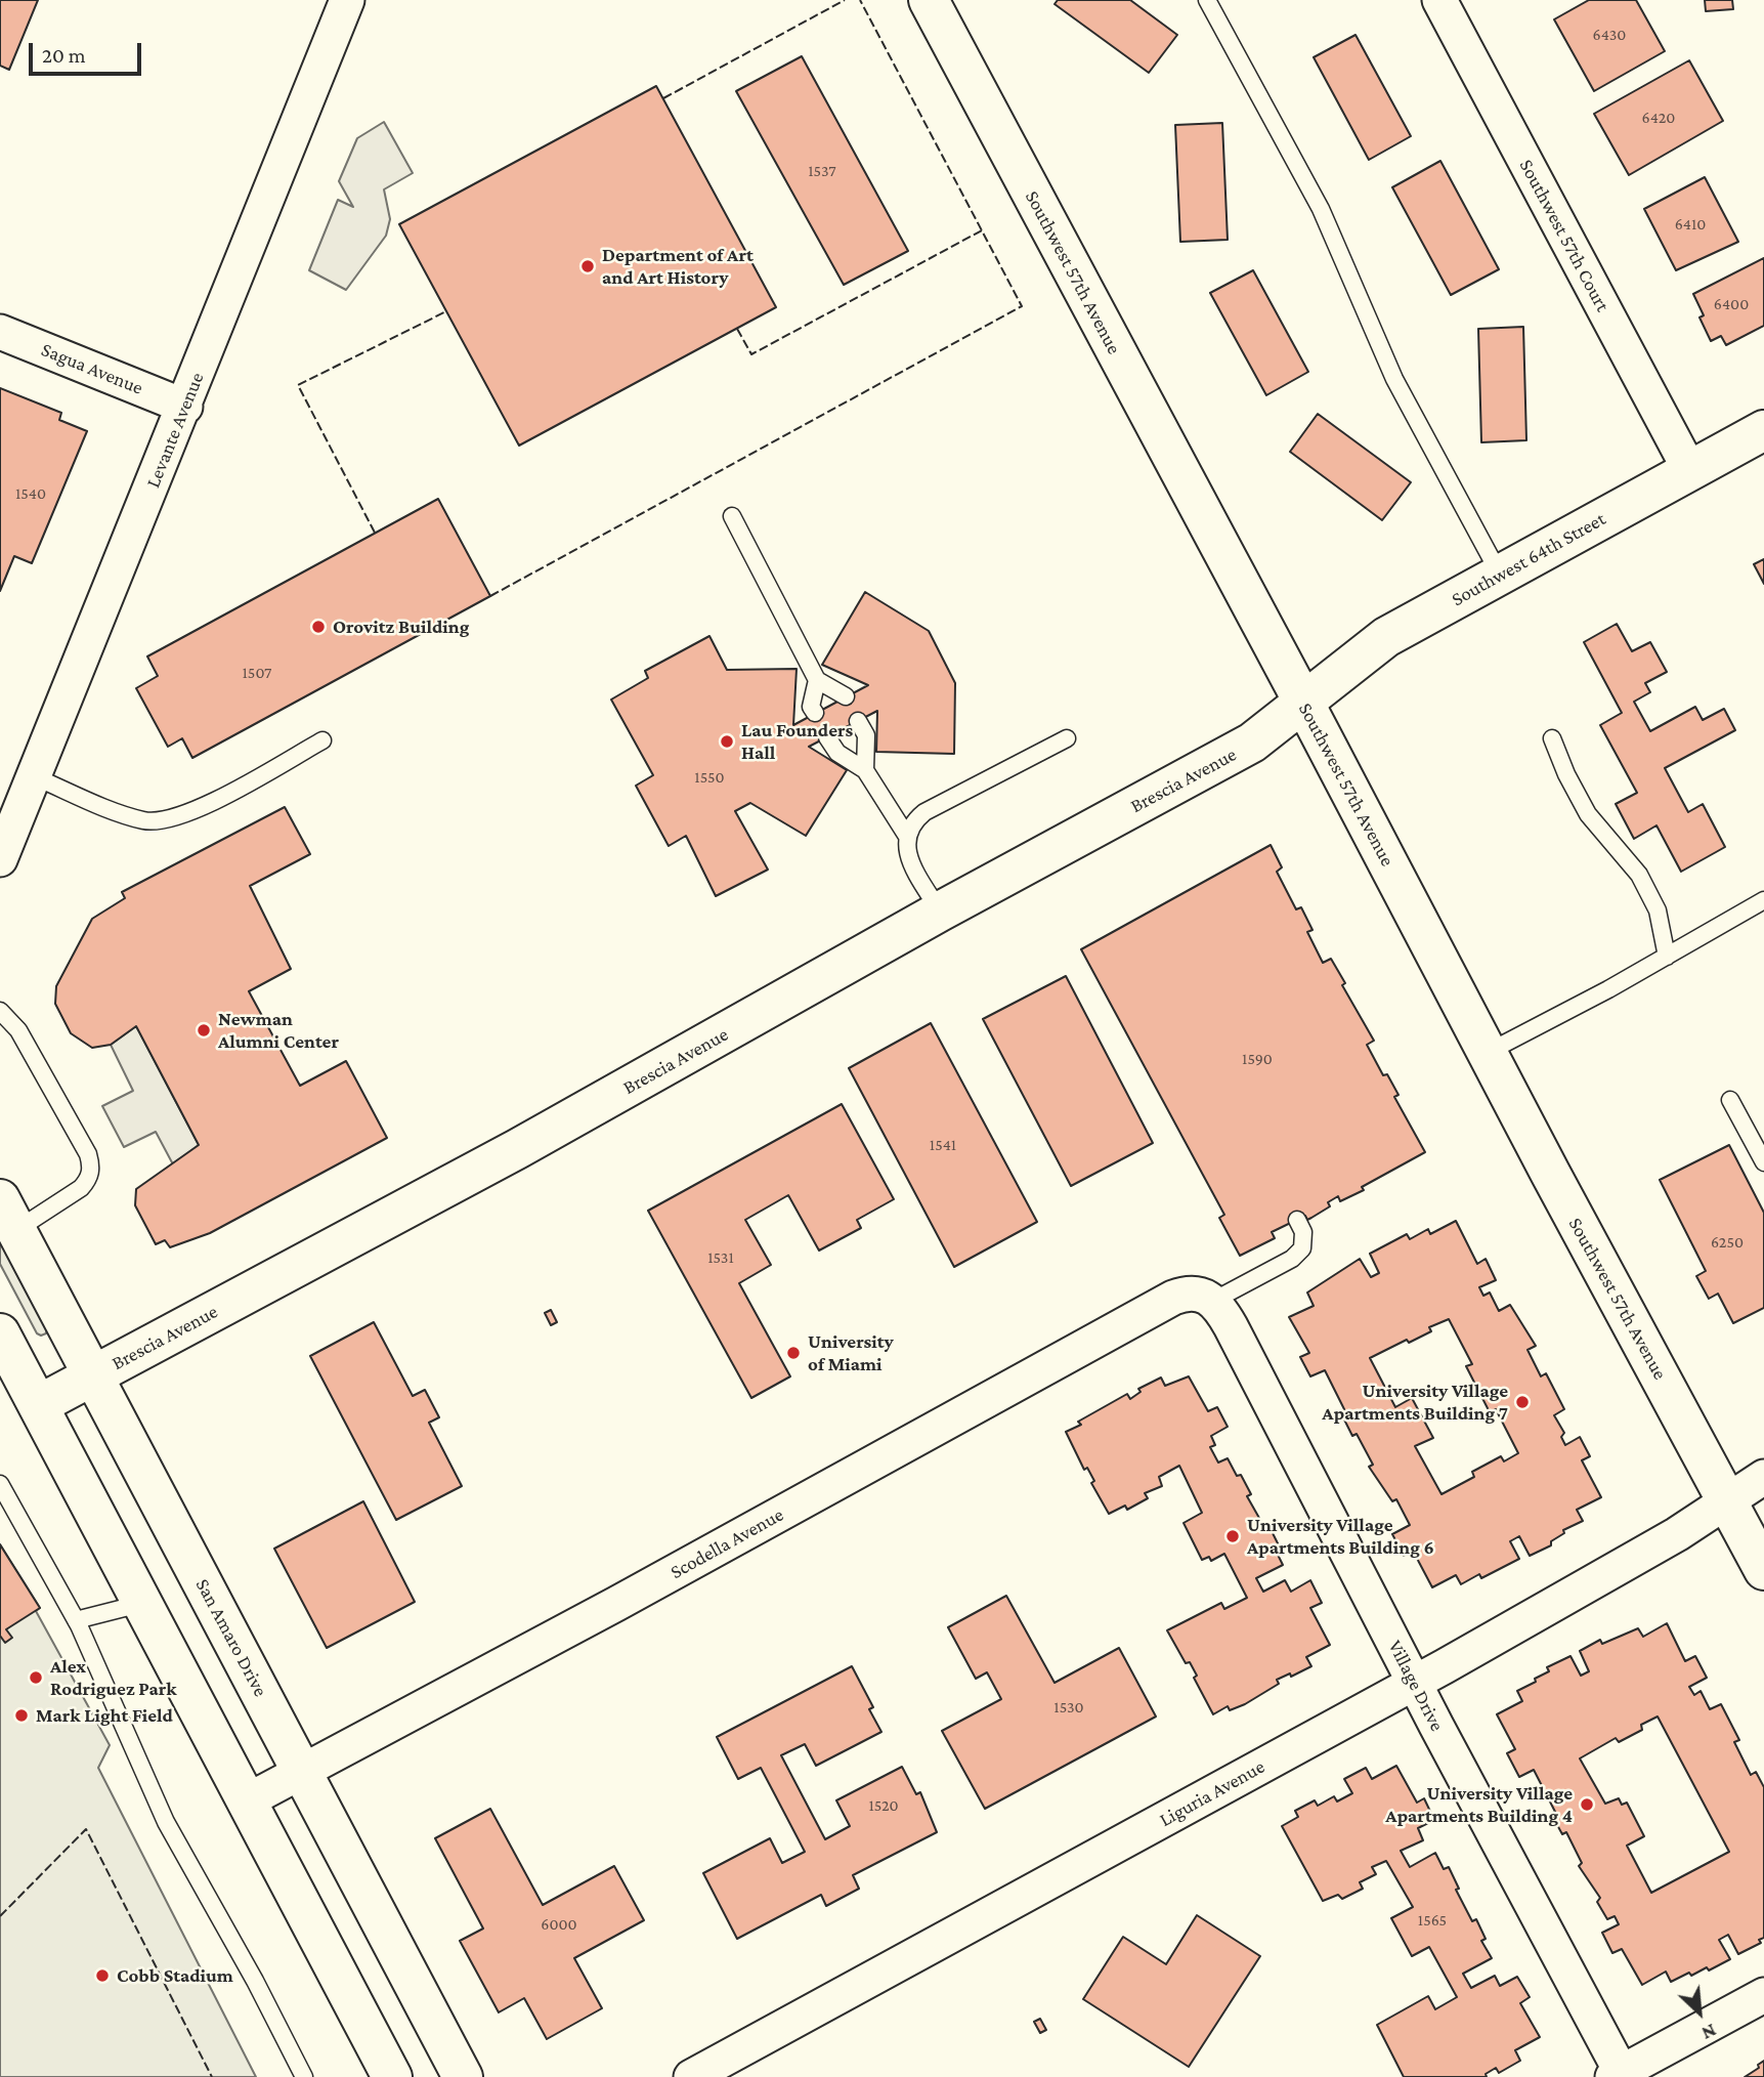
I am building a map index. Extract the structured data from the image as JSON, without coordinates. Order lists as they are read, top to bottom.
{
  "streets": {
    "street": [
      "Southwest 57th Court",
      "Southwest 57th Avenue",
      "Sagua Avenue",
      "Levante Avenue",
      "Southwest 64th Street",
      "Brescia Avenue",
      "Scodella Avenue",
      "San Amaro Drive",
      "Village Drive",
      "Liguria Avenue"
    ]
  },
  "crossings": [
    ["Southwest 57th Court", "Southwest 64th Street"],
    ["Southwest 57th Avenue", "Southwest 64th Street"],
    ["Southwest 57th Avenue", "Brescia Avenue"],
    ["Southwest 57th Avenue", "Liguria Avenue"],
    ["Sagua Avenue", "Levante Avenue"],
    ["Southwest 64th Street", "Brescia Avenue"],
    ["Brescia Avenue", "San Amaro Drive"],
    ["Scodella Avenue", "San Amaro Drive"],
    ["Scodella Avenue", "Village Drive"],
    ["Village Drive", "Liguria Avenue"]
  ],
  "places": [
    "Department of Art and Art History",
    "Orovitz Building",
    "Lau Founders Hall",
    "Newman Alumni Center",
    "University of Miami",
    "University Village Apartments Building 7",
    "University Village Apartments Building 6",
    "Alex Rodriguez Park",
    "Mark Light Field",
    "University Village Apartments Building 4",
    "Cobb Stadium"
  ],
  "house_numbers": [
    "6430",
    "6420",
    "1537",
    "6410",
    "6400",
    "1540",
    "1507",
    "1550",
    "1590",
    "1541",
    "6250",
    "1531",
    "1530",
    "1520",
    "1565",
    "6000"
  ],
  "scale_bar": "20 m",
  "north": "bottom right"
}
